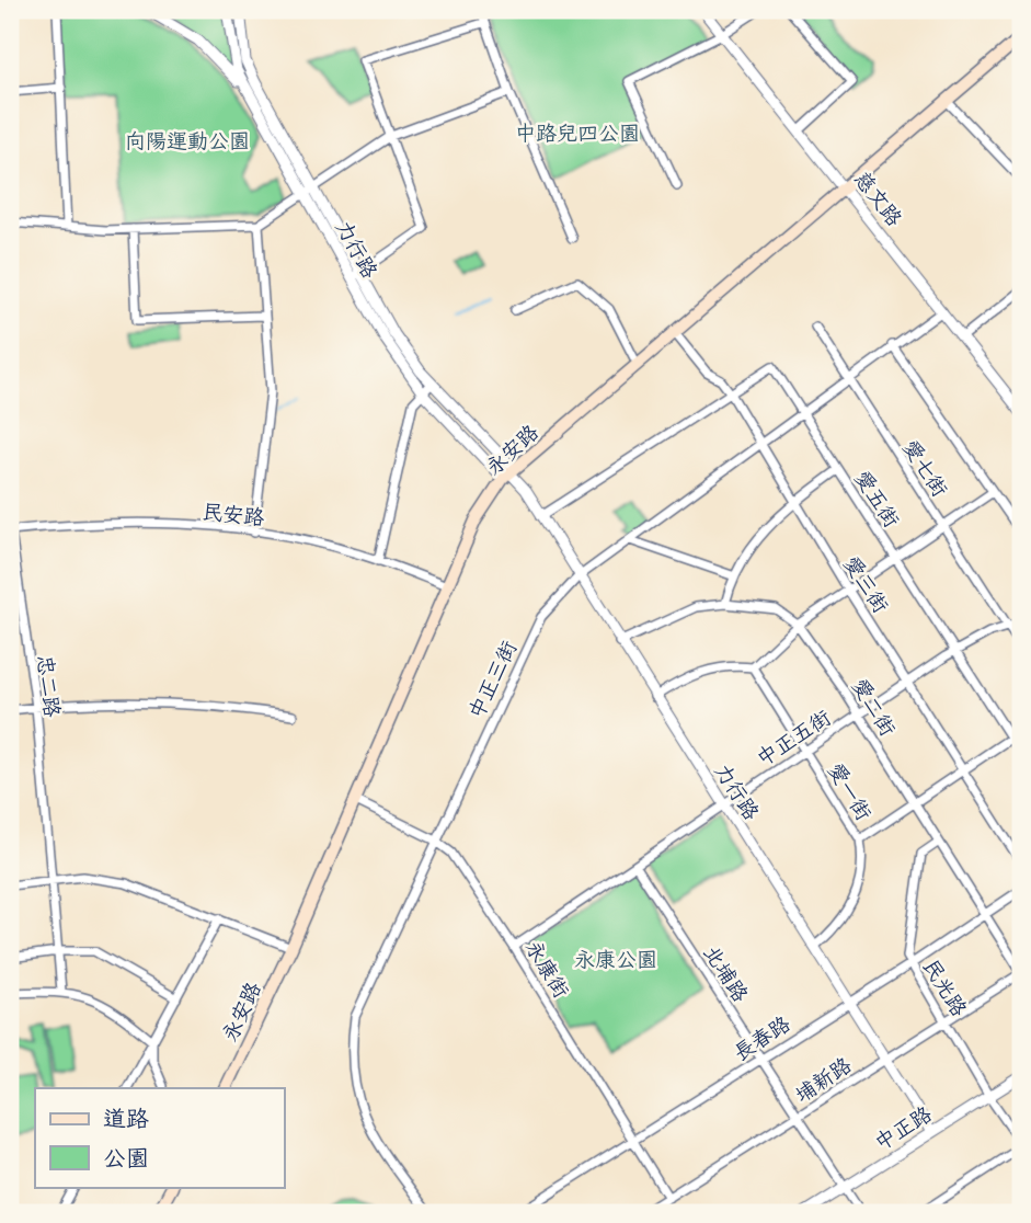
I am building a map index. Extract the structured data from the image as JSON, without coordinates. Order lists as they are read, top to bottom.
{
  "streets": {
    "main road": ["永安路"],
    "street": [
      "慈文路",
      "力行路",
      "愛七街",
      "愛五街",
      "民安路",
      "愛三街",
      "中正三街",
      "忠二路",
      "愛二街",
      "中正五街",
      "愛一街",
      "永康街",
      "北埔路",
      "民光路",
      "長春路",
      "埔新路",
      "中正路"
    ]
  },
  "crossings": [
    ["慈文路", "永安路"],
    ["慈文路", "中正三街"],
    ["力行路", "永安路"],
    ["力行路", "中正三街"],
    ["力行路", "愛二街"],
    ["力行路", "中正五街"],
    ["力行路", "愛一街"],
    ["力行路", "長春路"],
    ["力行路", "埔新路"],
    ["力行路", "中正路"],
    ["永安路", "民安路"],
    ["永安路", "愛三街"],
    ["永安路", "永康街"],
    ["愛七街", "中正三街"],
    ["愛七街", "中正五街"],
    ["愛五街", "愛三街"],
    ["愛五街", "中正三街"],
    ["愛五街", "中正五街"],
    ["民安路", "忠二路"],
    ["愛三街", "中正三街"],
    ["愛三街", "中正五街"],
    ["中正三街", "永康街"],
    ["愛二街", "中正五街"],
    ["愛二街", "民光路"],
    ["愛二街", "長春路"],
    ["愛二街", "埔新路"],
    ["中正五街", "愛一街"],
    ["中正五街", "永康街"],
    ["中正五街", "北埔路"],
    ["永康街", "長春路"],
    ["永康街", "埔新路"],
    ["北埔路", "長春路"],
    ["北埔路", "埔新路"],
    ["北埔路", "中正路"],
    ["民光路", "長春路"],
    ["民光路", "埔新路"],
    ["民光路", "中正路"]
  ],
  "parks": ["中路兒四公園", "向陽運動公園", "永康公園"],
  "legend": ["道路", "公園"]
}
